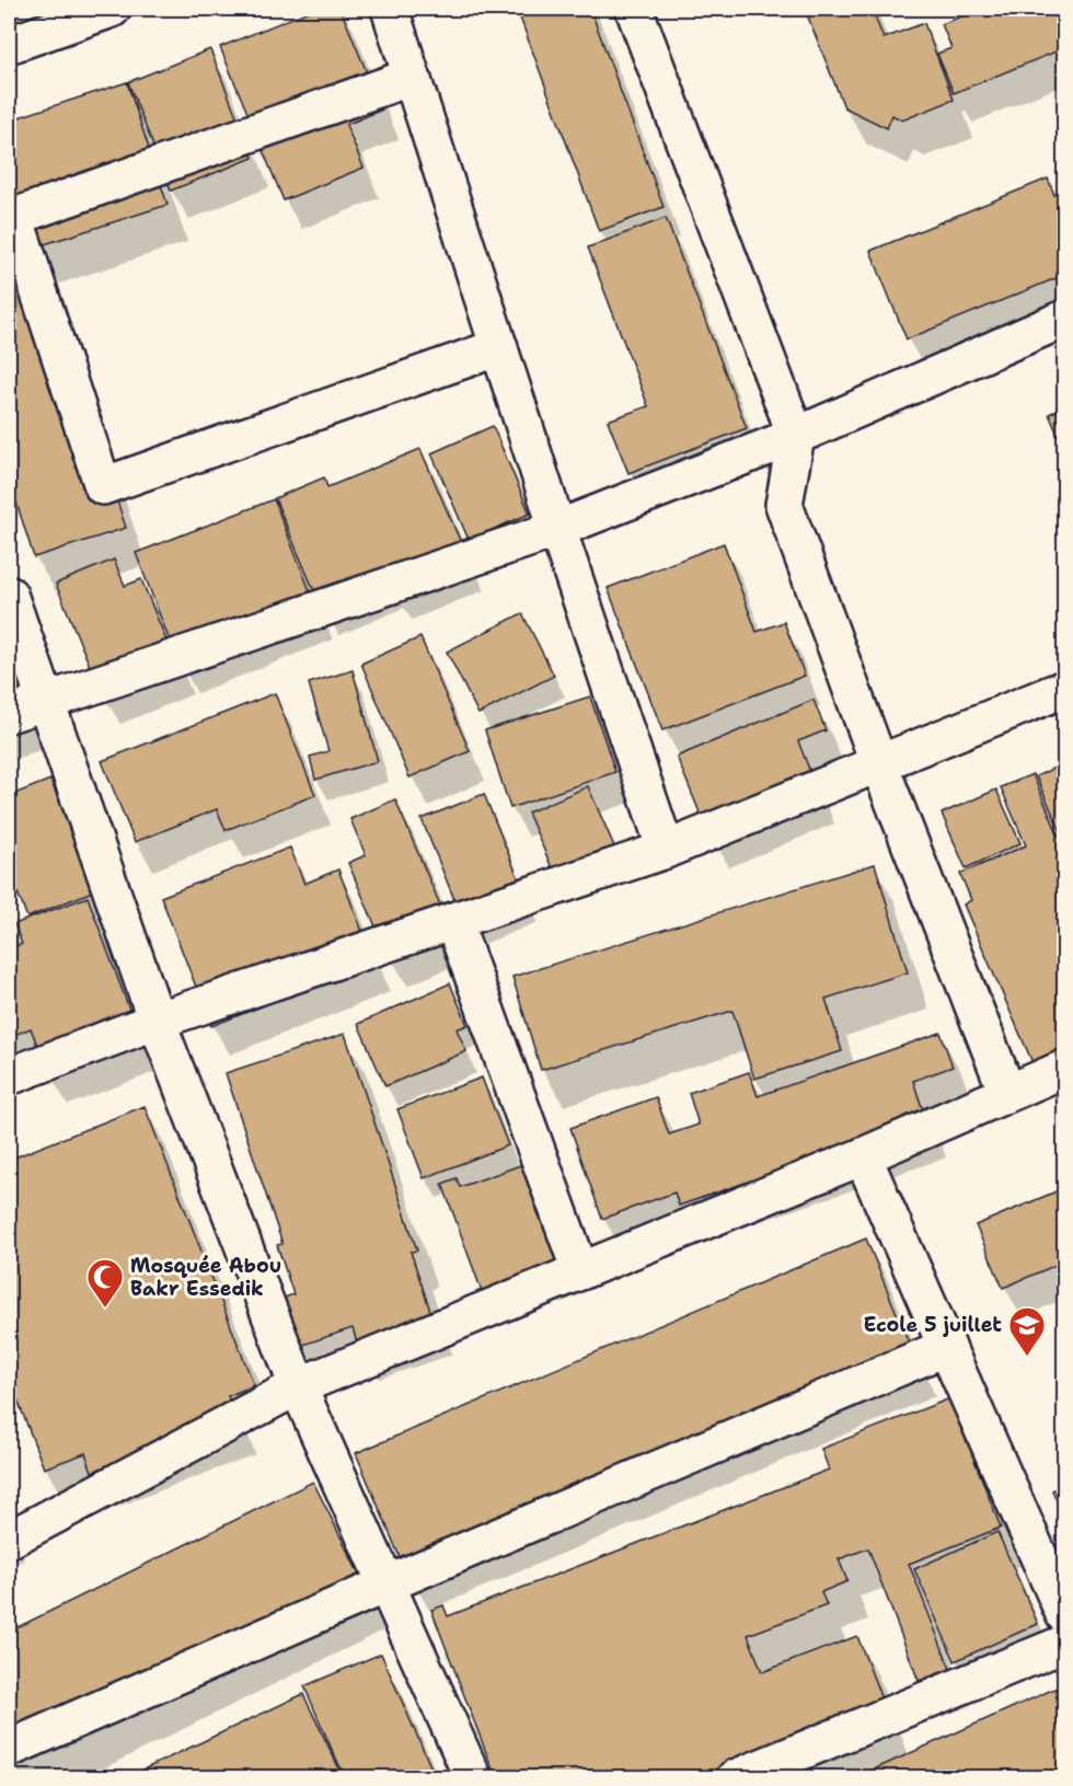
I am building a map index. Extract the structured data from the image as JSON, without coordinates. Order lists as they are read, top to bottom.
{
  "places": {
    "mosque": ["Mosquée Abou Bakr Essedik"],
    "school or university": ["Ecole 5 juillet"]
  }
}
